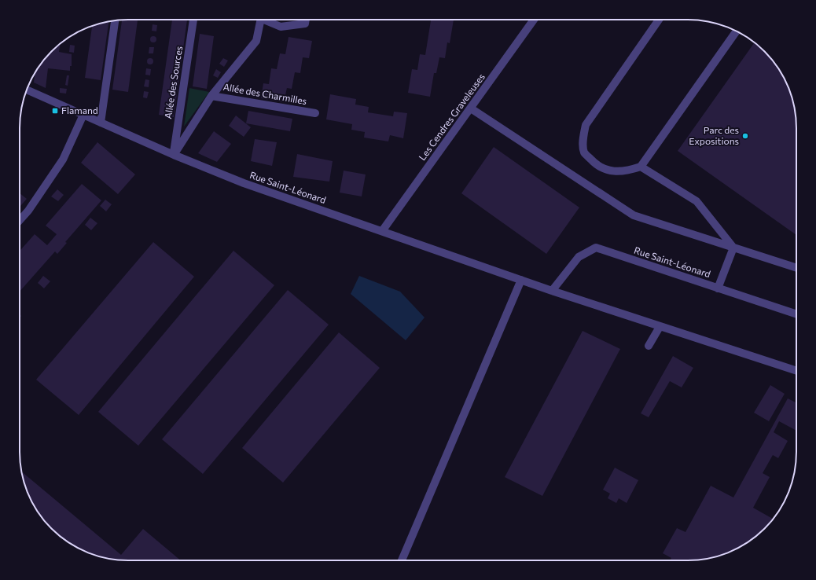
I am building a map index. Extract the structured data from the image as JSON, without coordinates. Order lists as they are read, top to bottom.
{
  "streets": {
    "street": [
      "Allée des Sources",
      "Allée des Charmilles",
      "Les Cendres Graveleuses",
      "Rue Saint-Léonard"
    ]
  },
  "crossings": [
    ["Allée des Sources", "Allée des Charmilles"],
    ["Allée des Sources", "Rue Saint-Léonard"],
    ["Allée des Charmilles", "Rue Saint-Léonard"],
    ["Les Cendres Graveleuses", "Rue Saint-Léonard"]
  ],
  "places": {
    "transit": ["Flamand"],
    "other": ["Parc des Expositions"]
  }
}
